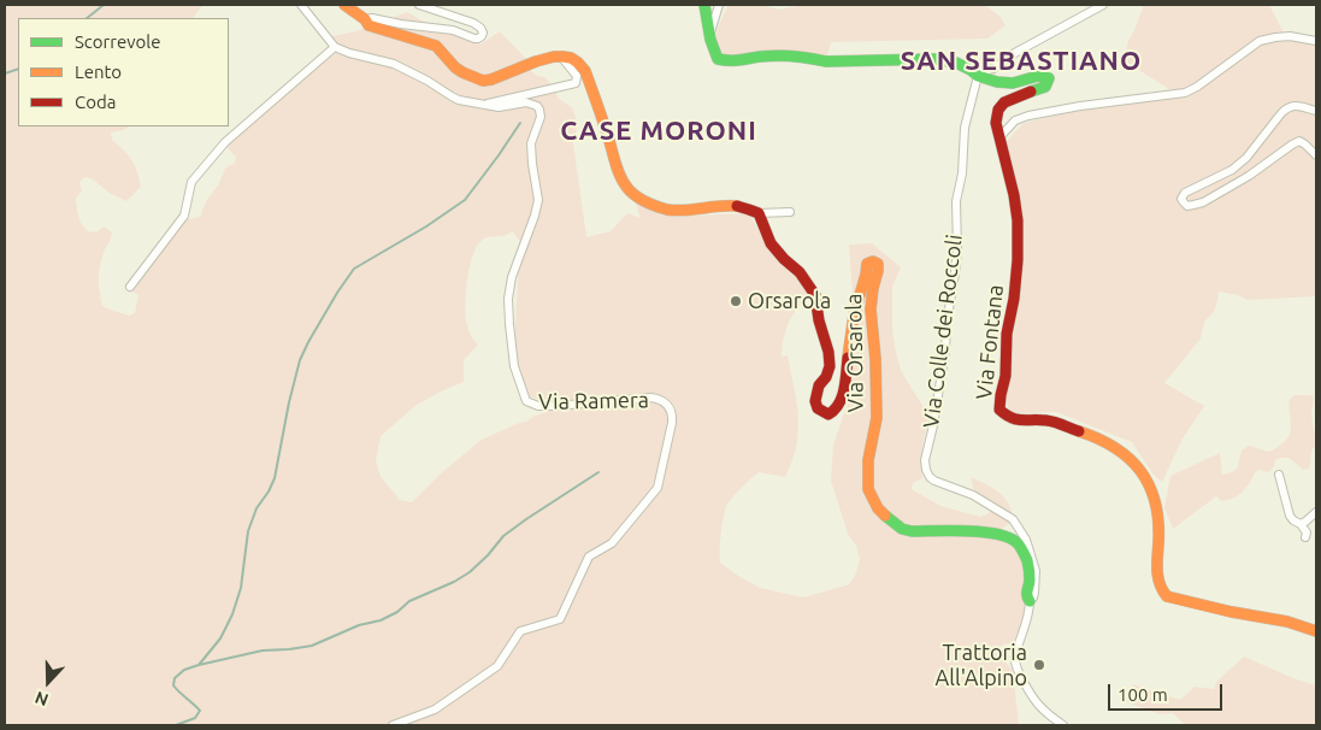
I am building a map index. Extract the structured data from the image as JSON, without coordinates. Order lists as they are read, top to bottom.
{
  "streets": {
    "street": [
      "Via Colle dei Roccoli",
      "Via Fontana",
      "Via Orsarola",
      "Via Ramera"
    ]
  },
  "crossings": [
    ["Via Colle dei Roccoli", "Via Fontana"],
    ["Via Colle dei Roccoli", "Via Orsarola"]
  ],
  "districts": ["SAN SEBASTIANO", "CASE MORONI"],
  "places": ["Orsarola", "Trattoria All'Alpino"],
  "legend": ["Scorrevole", "Lento", "Coda"],
  "scale_bar": "100 m",
  "north": "bottom"
}
